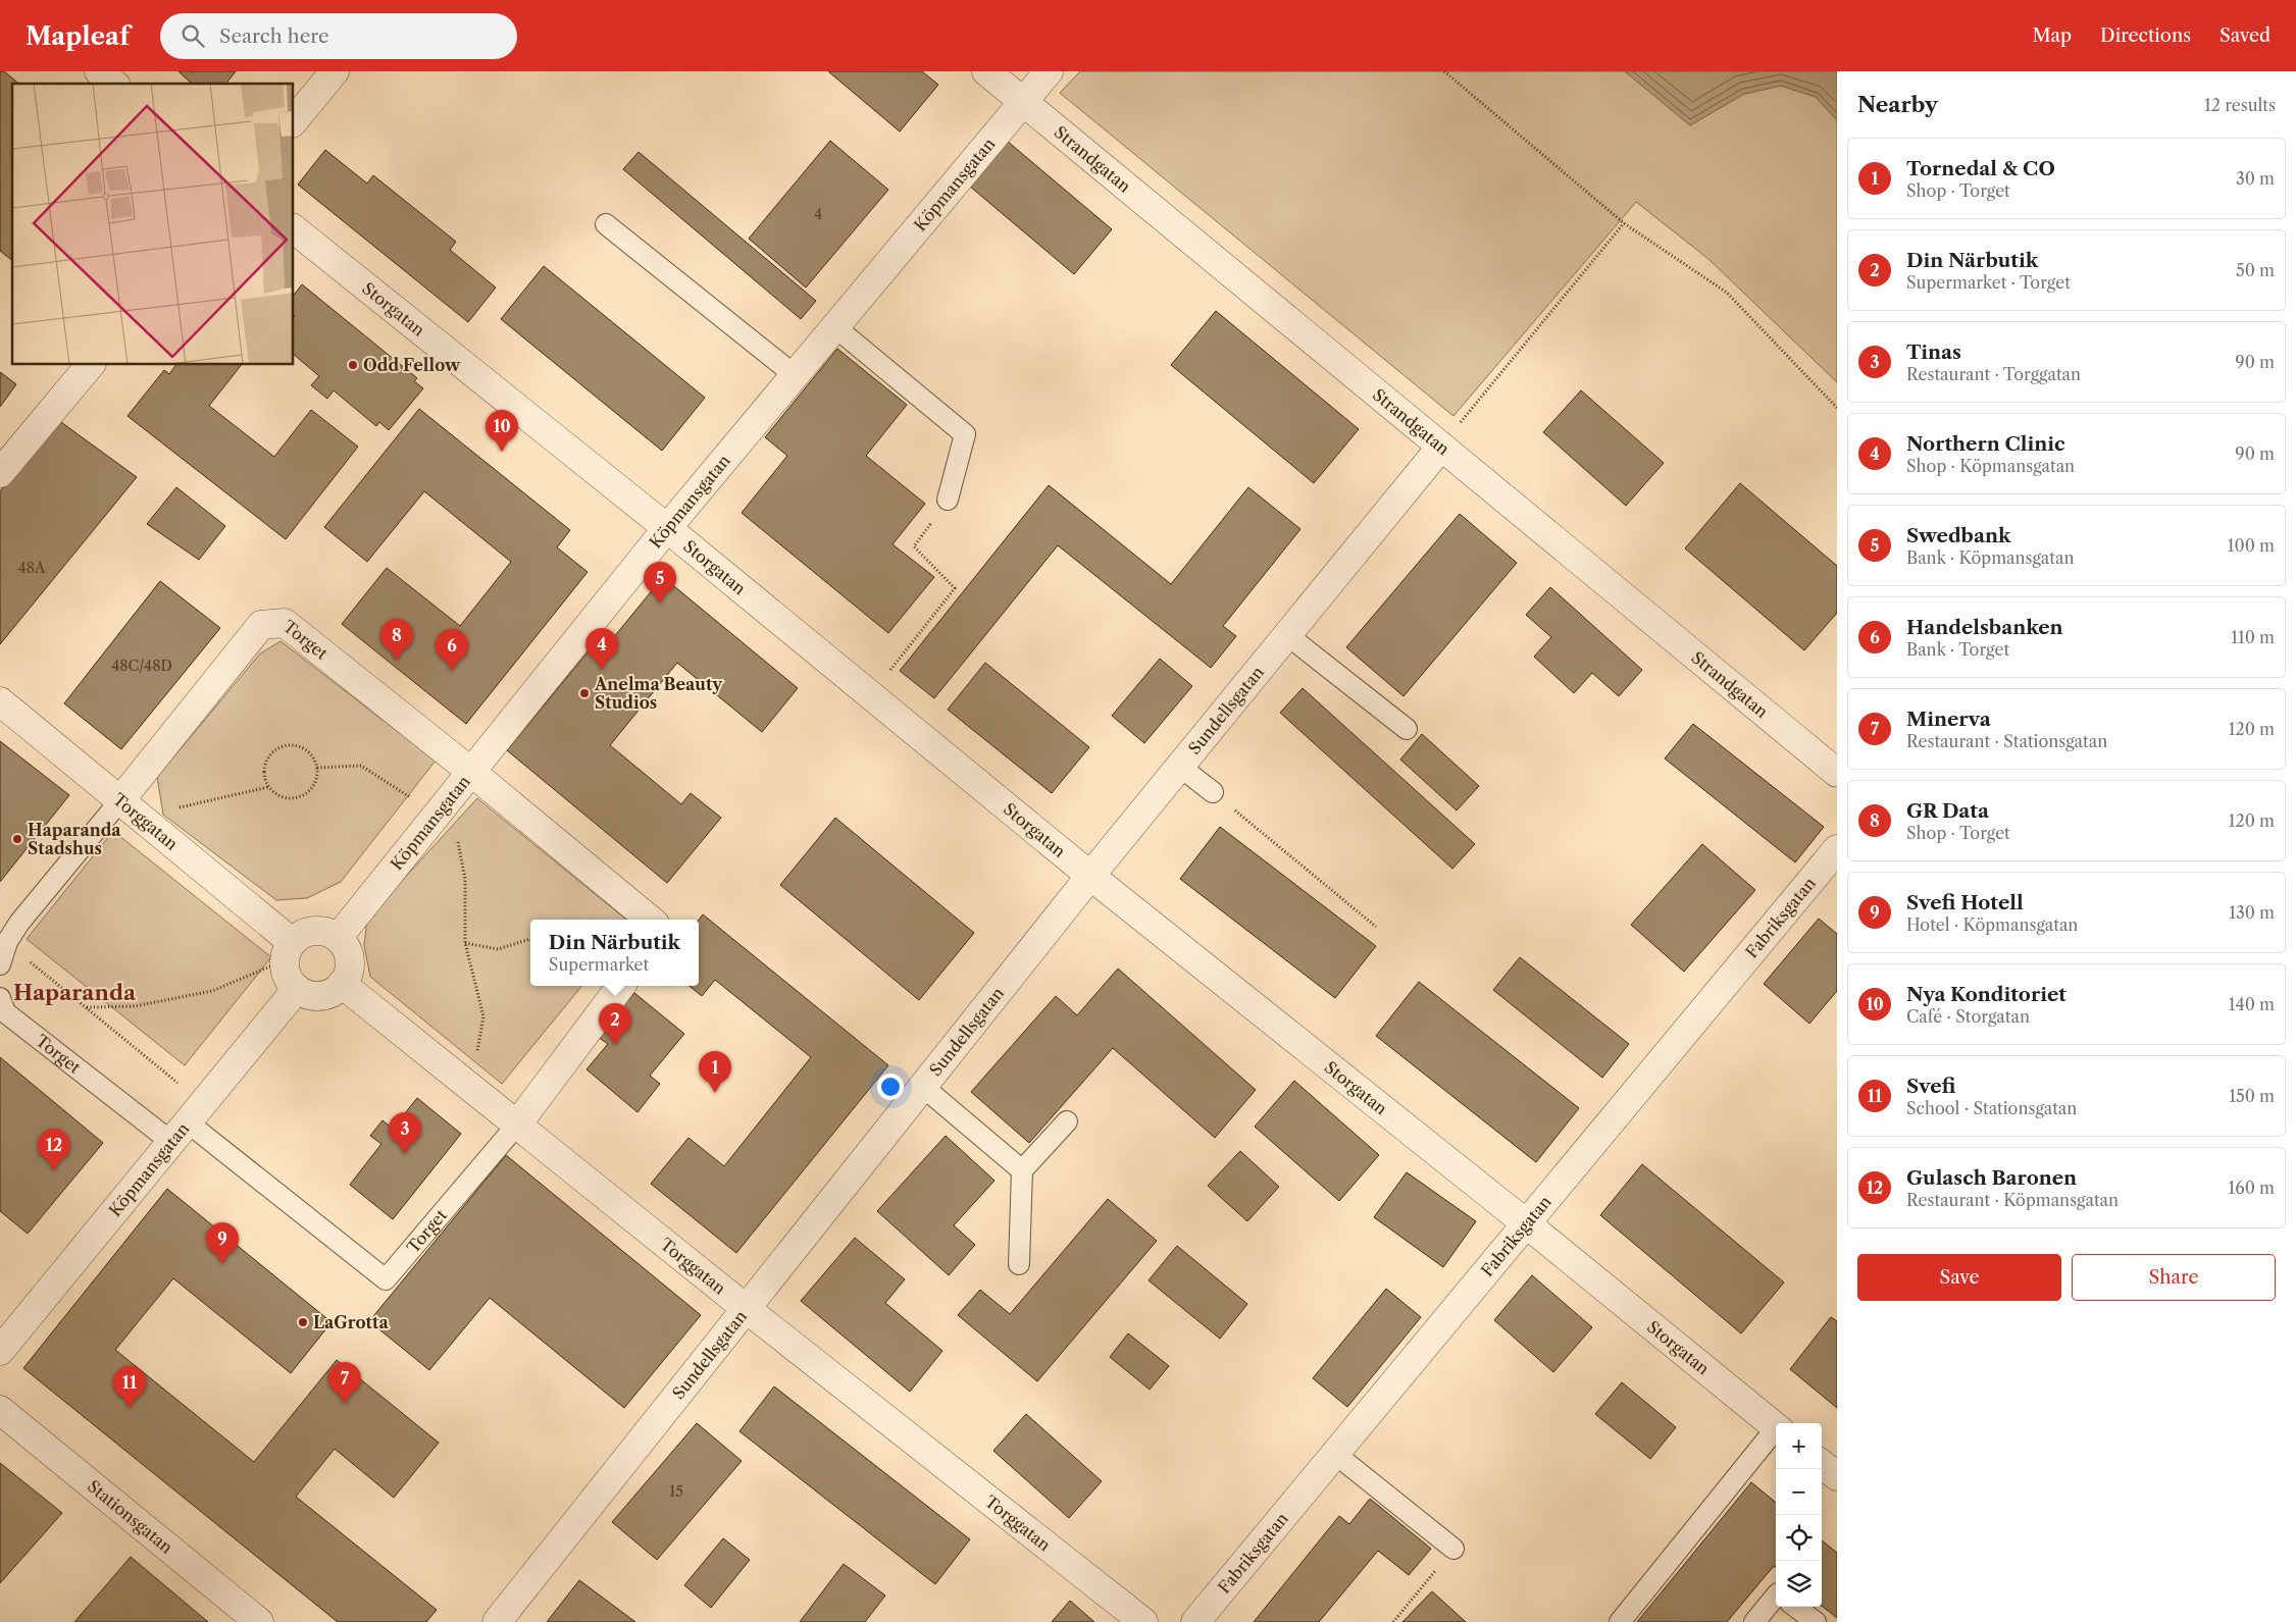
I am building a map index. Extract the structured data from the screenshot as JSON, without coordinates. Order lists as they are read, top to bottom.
{
  "streets": {
    "street": [
      "Strandgatan",
      "Köpmansgatan",
      "Storgatan",
      "Torget",
      "Sundellsgatan",
      "Torggatan",
      "Fabriksgatan",
      "Stationsgatan"
    ]
  },
  "crossings": [
    ["Strandgatan", "Köpmansgatan"],
    ["Strandgatan", "Sundellsgatan"],
    ["Köpmansgatan", "Storgatan"],
    ["Köpmansgatan", "Torget"],
    ["Köpmansgatan", "Torggatan"],
    ["Storgatan", "Sundellsgatan"],
    ["Storgatan", "Fabriksgatan"],
    ["Torget", "Torggatan"],
    ["Sundellsgatan", "Torggatan"]
  ],
  "districts": ["Haparanda"],
  "places": [
    "Odd Fellow",
    "Anelma Beauty Studios",
    "Haparanda Stadshus",
    "LaGrotta"
  ],
  "house_numbers": [
    "4",
    "48A",
    "48C/48D",
    "15"
  ],
  "page": {
    "header": "Mapleaf",
    "search": "Search here",
    "nav": ["Map", "Directions", "Saved"],
    "heading": ["Nearby", "12 results"],
    "list": [
      {
        "mark": "1",
        "name": "Tornedal & CO",
        "note": "Shop · Torget",
        "value": "30 m"
      },
      {
        "mark": "2",
        "name": "Din Närbutik",
        "note": "Supermarket · Torget",
        "value": "50 m"
      },
      {
        "mark": "3",
        "name": "Tinas",
        "note": "Restaurant · Torggatan",
        "value": "90 m"
      },
      {
        "mark": "4",
        "name": "Northern Clinic",
        "note": "Shop · Köpmansgatan",
        "value": "90 m"
      },
      {
        "mark": "5",
        "name": "Swedbank",
        "note": "Bank · Köpmansgatan",
        "value": "100 m"
      },
      {
        "mark": "6",
        "name": "Handelsbanken",
        "note": "Bank · Torget",
        "value": "110 m"
      },
      {
        "mark": "7",
        "name": "Minerva",
        "note": "Restaurant · Stationsgatan",
        "value": "120 m"
      },
      {
        "mark": "8",
        "name": "GR Data",
        "note": "Shop · Torget",
        "value": "120 m"
      },
      {
        "mark": "9",
        "name": "Svefi Hotell",
        "note": "Hotel · Köpmansgatan",
        "value": "130 m"
      },
      {
        "mark": "10",
        "name": "Nya Konditoriet",
        "note": "Café · Storgatan",
        "value": "140 m"
      },
      {
        "mark": "11",
        "name": "Svefi",
        "note": "School · Stationsgatan",
        "value": "150 m"
      },
      {
        "mark": "12",
        "name": "Gulasch Baronen",
        "note": "Restaurant · Köpmansgatan",
        "value": "160 m"
      }
    ],
    "pins": [
      "10",
      "5",
      "8",
      "4",
      "6",
      "2",
      "1",
      "3",
      "12",
      "9",
      "7",
      "11"
    ],
    "popup": ["Din Närbutik", "Supermarket"],
    "buttons": ["Save", "Share"],
    "map_buttons": ["+", "−"]
  }
}
